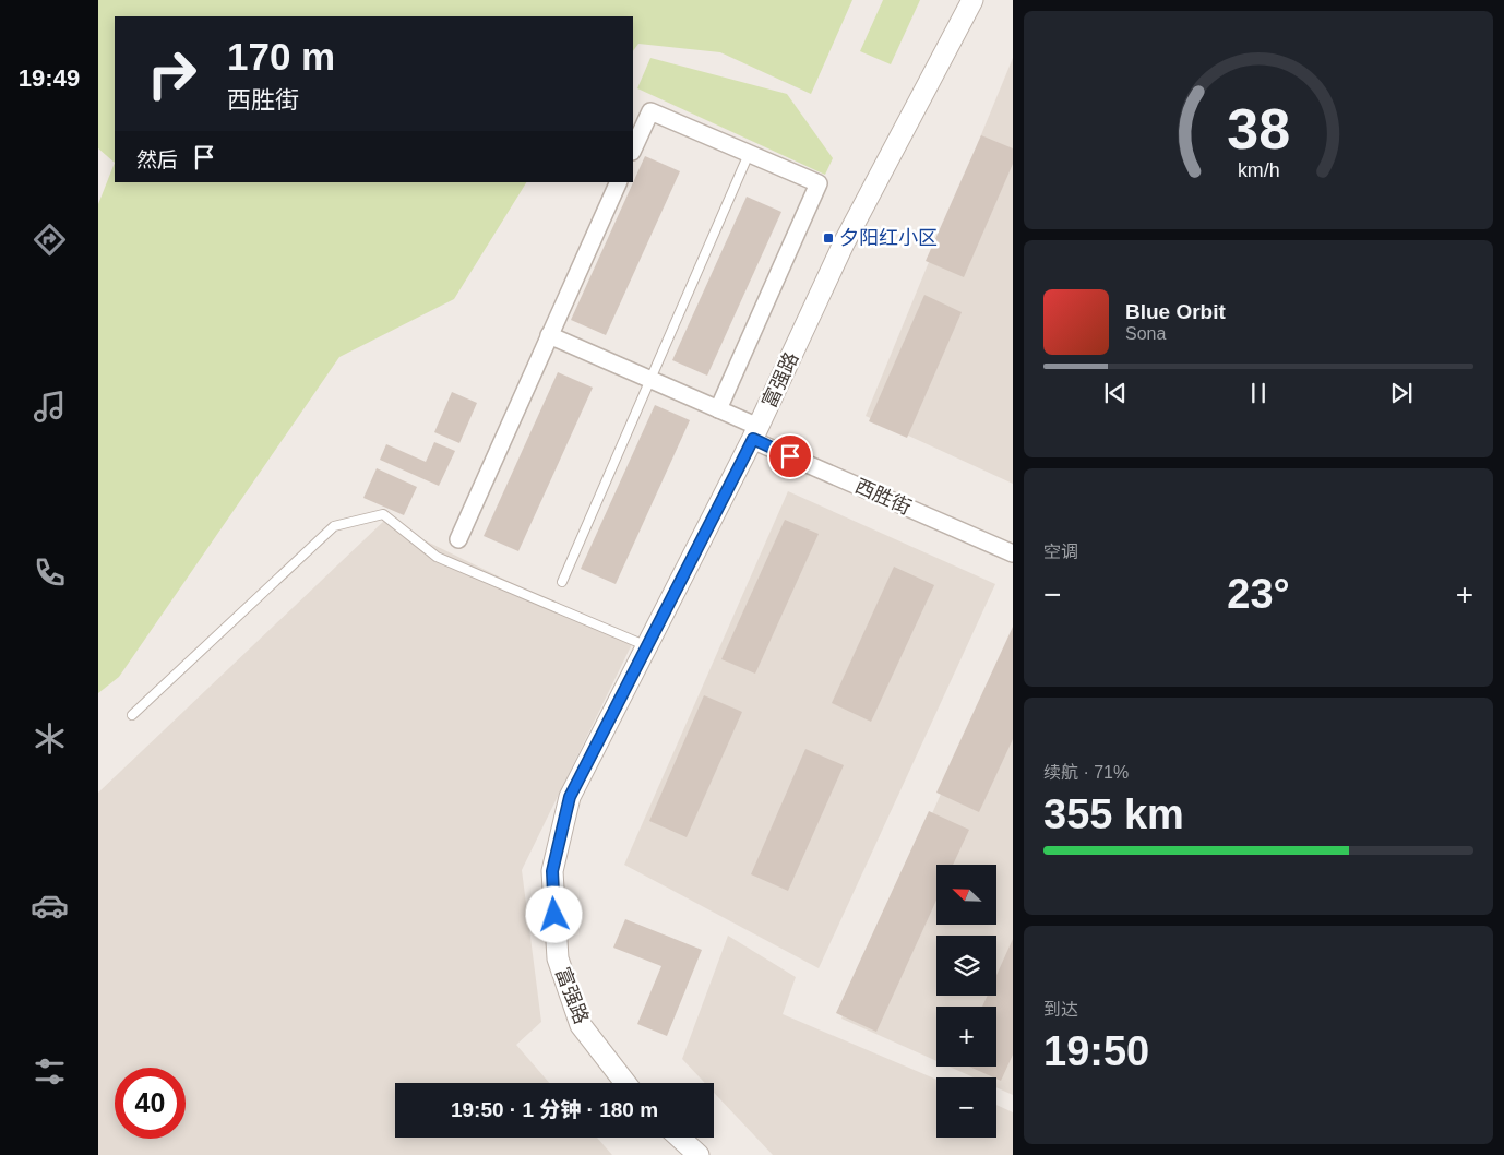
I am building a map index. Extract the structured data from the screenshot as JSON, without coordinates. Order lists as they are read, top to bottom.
{
  "streets": {
    "street": ["富强路", "西胜街"]
  },
  "crossings": [
    ["富强路", "西胜街"]
  ],
  "places": {
    "transit": ["夕阳红小区"]
  },
  "north": "top left",
  "page": {
    "tabs": "19:49",
    "turn": ["170 m", "西胜街"],
    "then": "然后",
    "song": ["Blue Orbit", "Sona"],
    "tile": [
      "空调",
      ["续航 · 71%", "355 km"],
      ["到达", "19:50"]
    ],
    "heat": ["−", "23°", "+"],
    "map_buttons": ["+", "−"],
    "limit": "40",
    "trip": "19:50 · 1 分钟 · 180 m",
    "gauge": ["38", "km/h"]
  }
}
